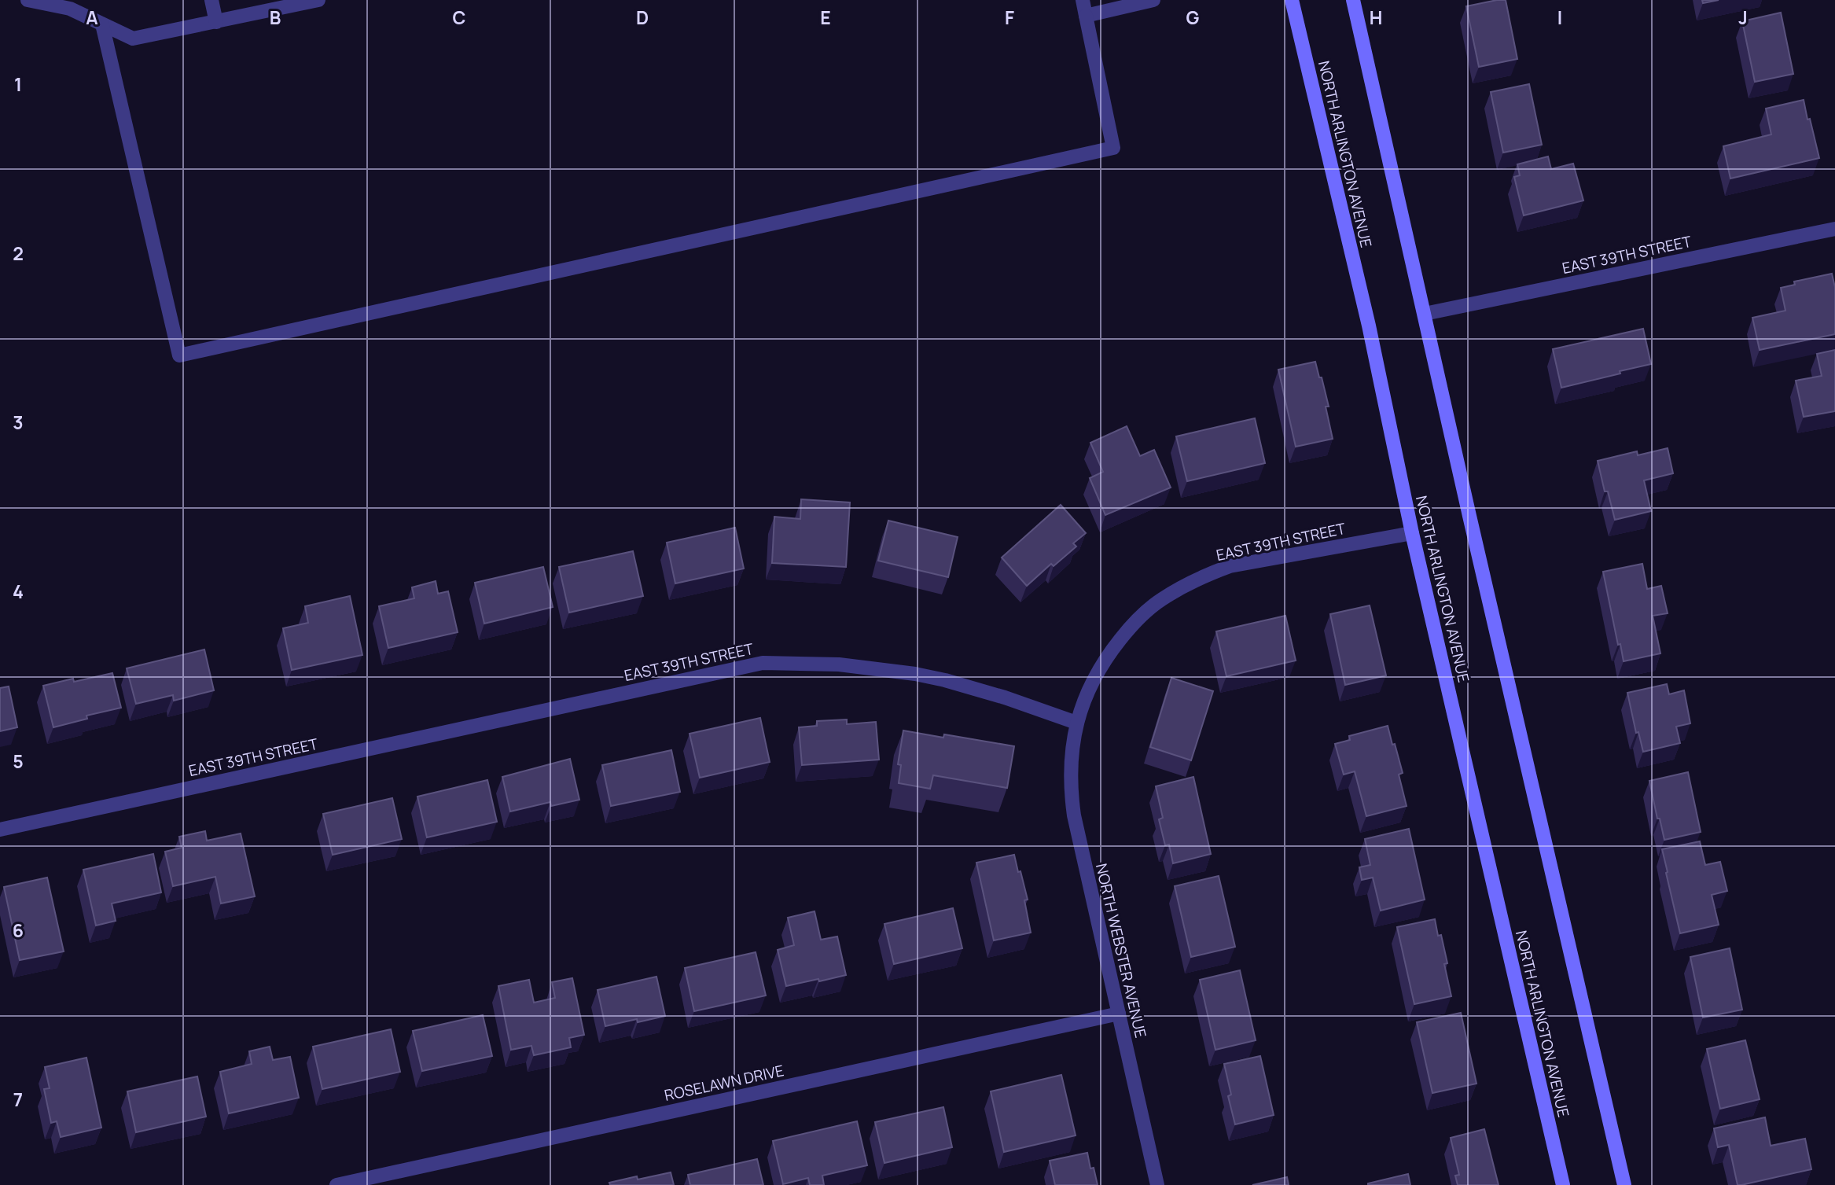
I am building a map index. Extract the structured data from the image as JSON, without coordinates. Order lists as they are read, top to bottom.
{
  "streets": {
    "main road": ["NORTH ARLINGTON AVENUE"],
    "street": ["EAST 39TH STREET", "NORTH WEBSTER AVENUE", "ROSELAWN DRIVE"]
  },
  "crossings": [
    ["NORTH ARLINGTON AVENUE", "EAST 39TH STREET"],
    ["EAST 39TH STREET", "NORTH WEBSTER AVENUE"],
    ["NORTH WEBSTER AVENUE", "ROSELAWN DRIVE"]
  ],
  "grid": {
    "columns": [
      "A",
      "B",
      "C",
      "D",
      "E",
      "F",
      "G",
      "H",
      "I",
      "J"
    ],
    "rows": [
      "1",
      "2",
      "3",
      "4",
      "5",
      "6",
      "7"
    ]
  }
}
